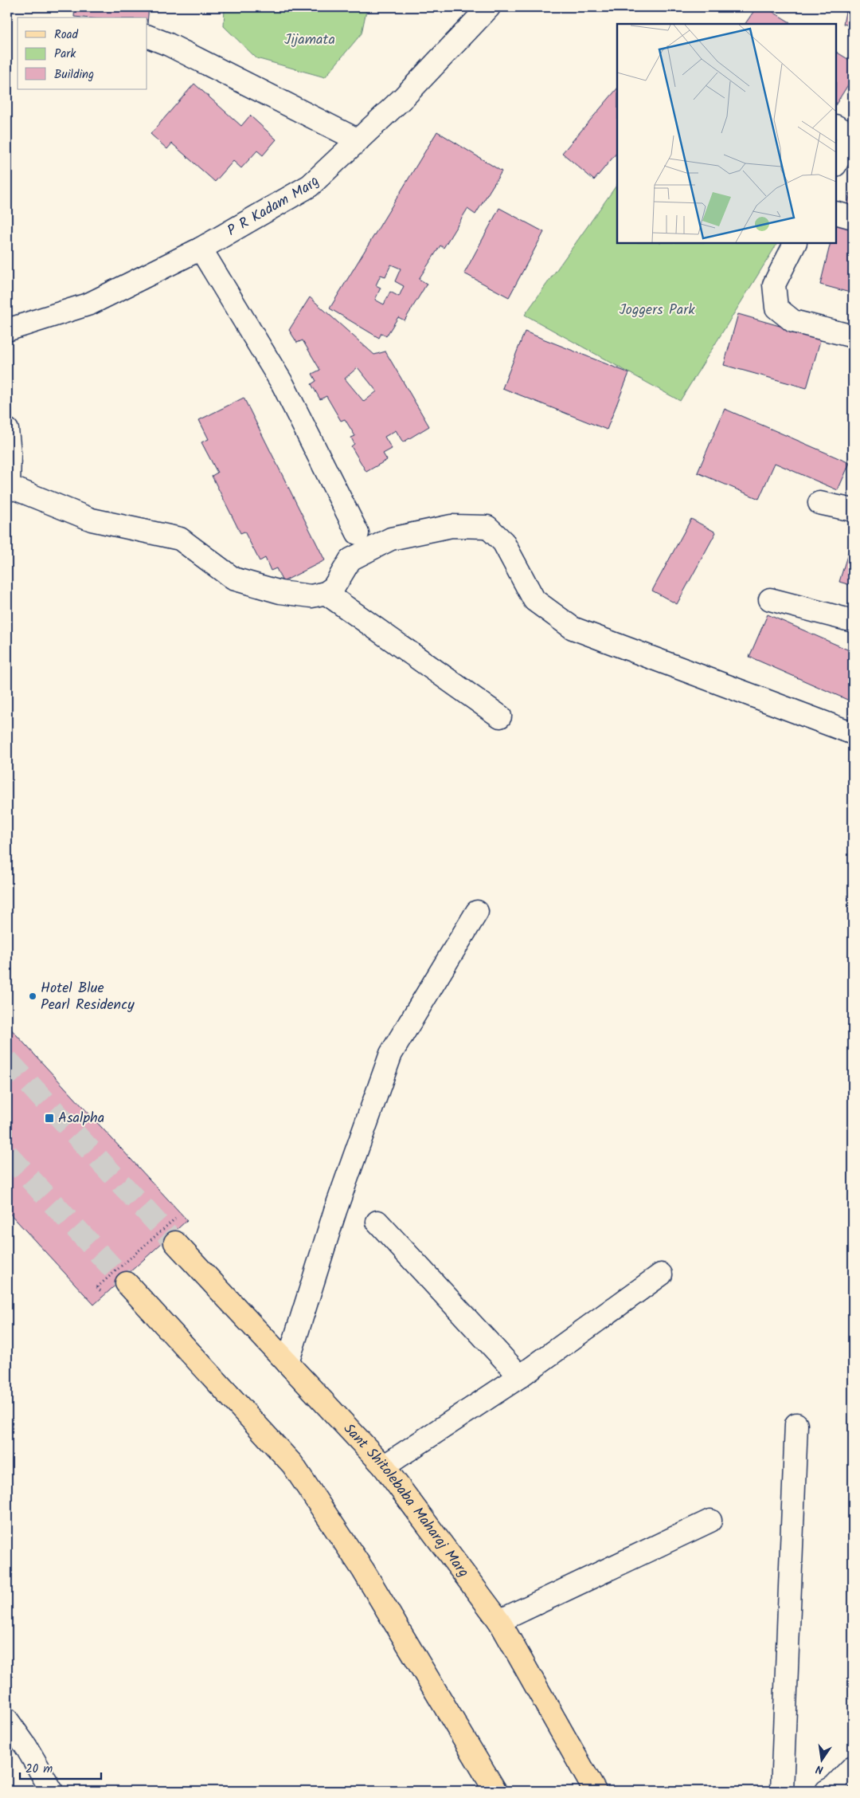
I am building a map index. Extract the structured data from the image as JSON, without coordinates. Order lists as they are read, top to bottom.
{
  "streets": {
    "main road": ["Sant Shitolebaba Maharaj Marg"],
    "street": ["P R Kadam Marg"]
  },
  "parks": ["Jijamata", "Joggers Park"],
  "places": {
    "other": ["Hotel Blue Pearl Residency"],
    "transit": ["Asalpha"]
  },
  "legend": ["Road", "Park", "Building"],
  "scale_bar": "20 m",
  "north": "bottom"
}
